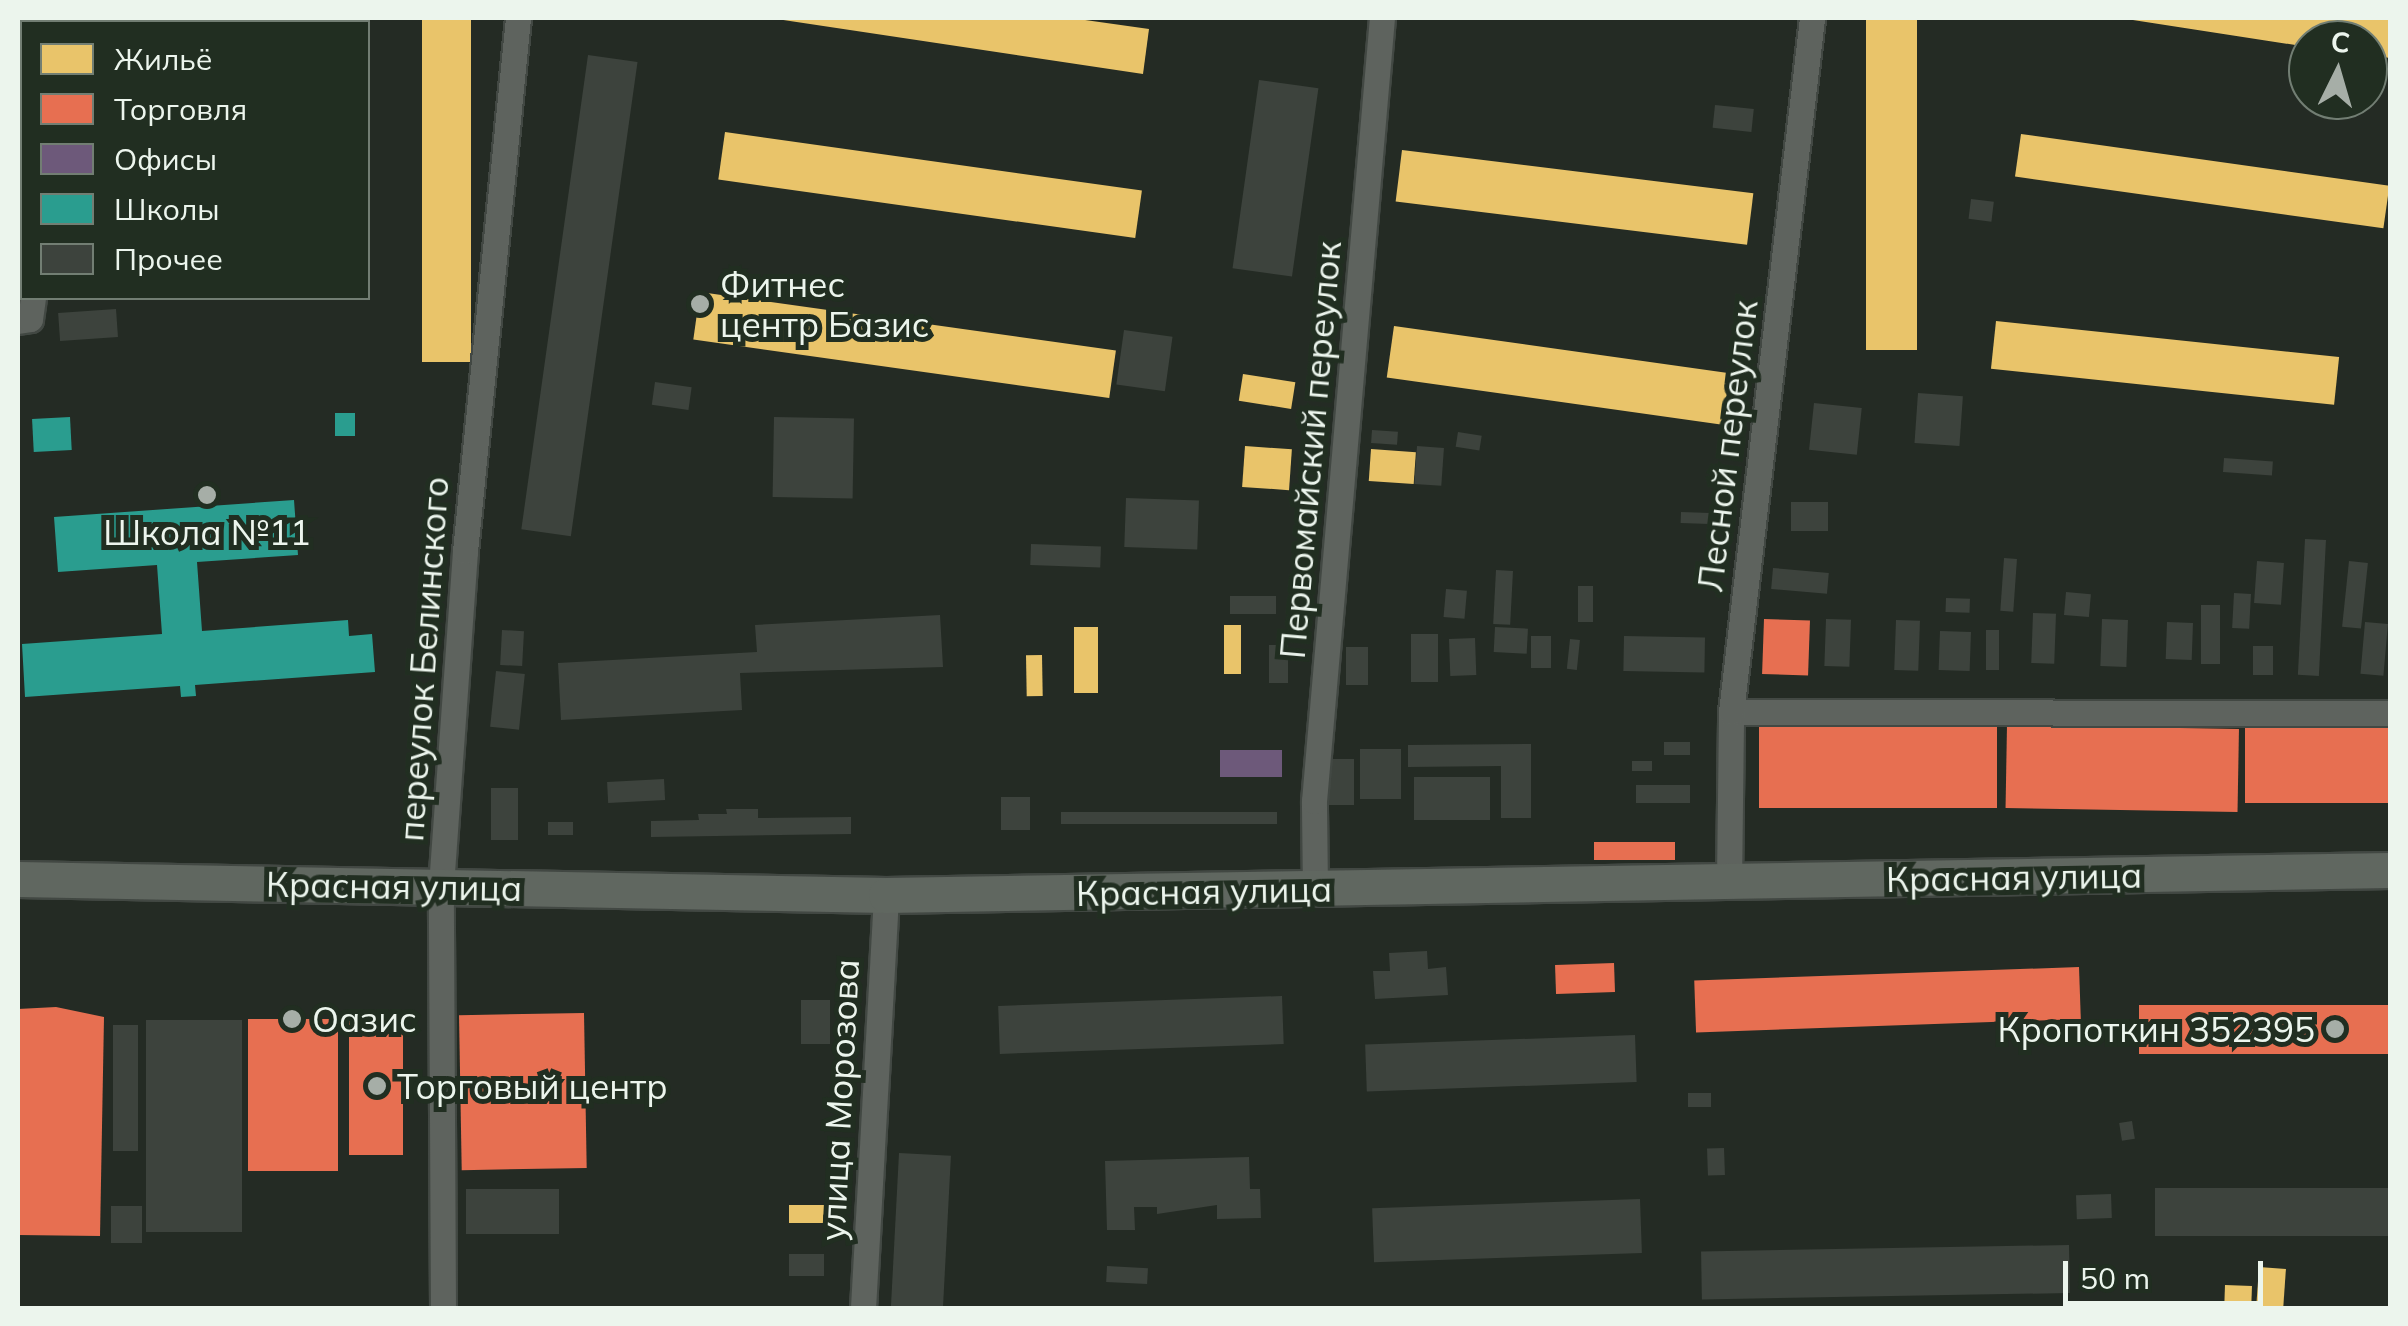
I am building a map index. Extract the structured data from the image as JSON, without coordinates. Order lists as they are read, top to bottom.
{
  "streets": {
    "main road": ["Красная улица"],
    "street": [
      "Лесной переулок",
      "Первомайский переулок",
      "переулок Белинского",
      "улица Морозова"
    ]
  },
  "crossings": [
    ["Лесной переулок", "Красная улица"],
    ["Первомайский переулок", "Красная улица"],
    ["переулок Белинского", "Красная улица"],
    ["Красная улица", "улица Морозова"]
  ],
  "places": [
    "Фитнес центр Базис",
    "Школа №11",
    "Оазис",
    "Кропоткин 352395",
    "Торговый центр"
  ],
  "legend": [
    "Жильё",
    "Торговля",
    "Офисы",
    "Школы",
    "Прочее"
  ],
  "scale_bar": "50 m",
  "north": "top"
}
